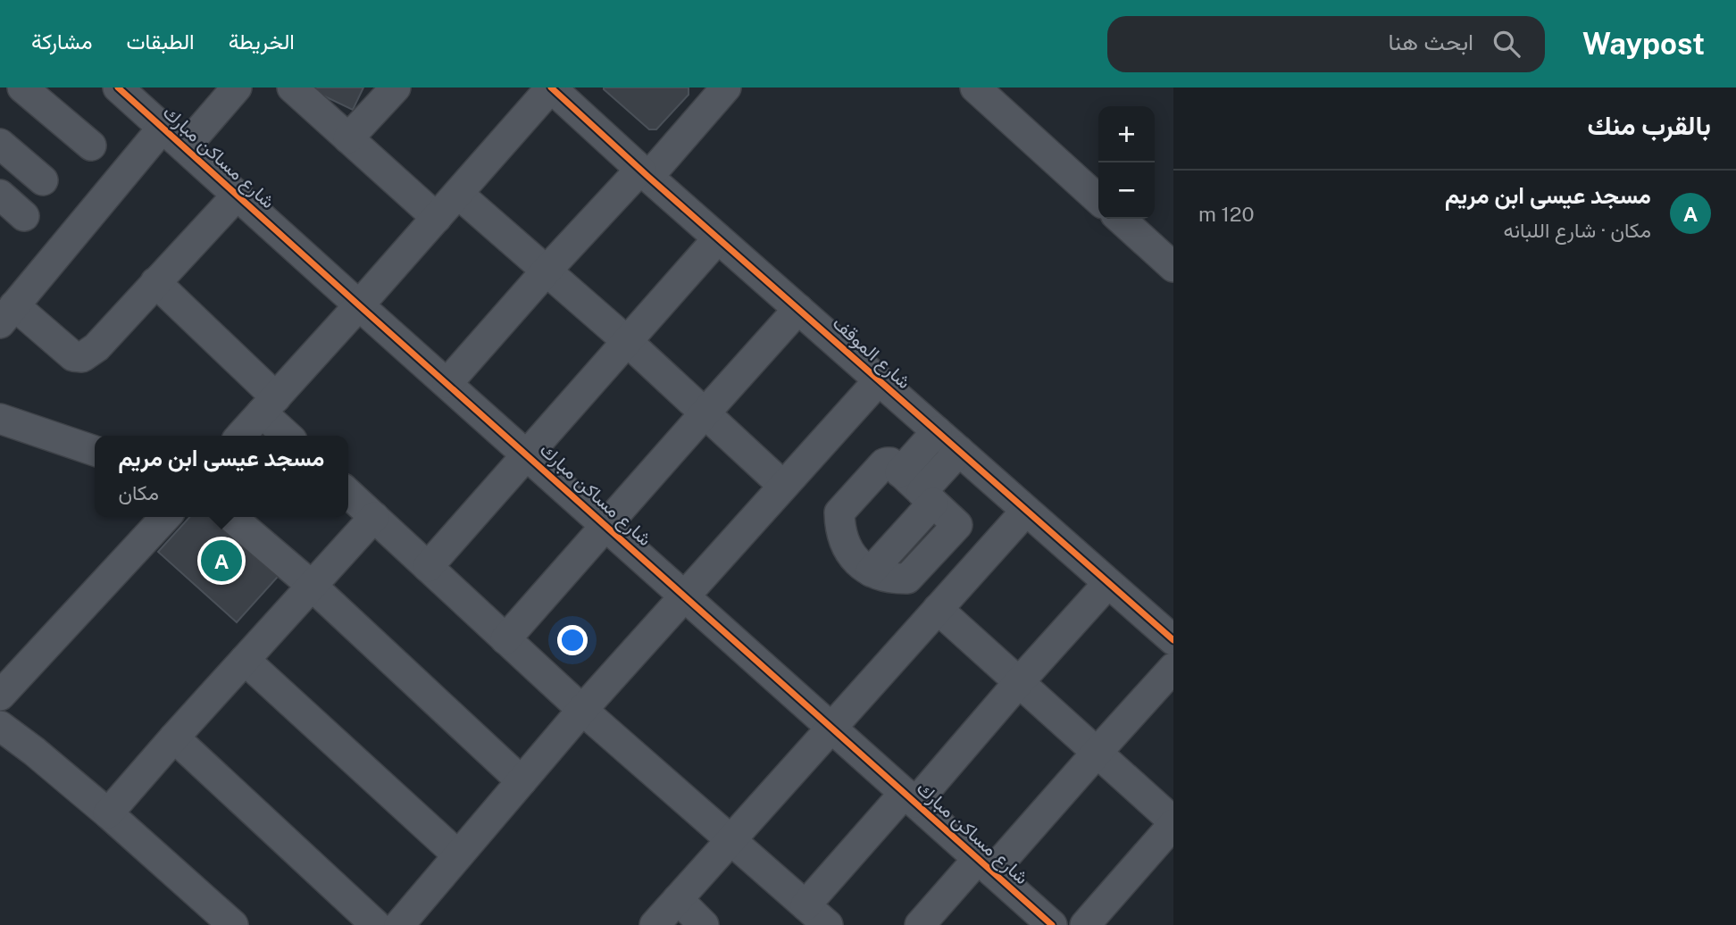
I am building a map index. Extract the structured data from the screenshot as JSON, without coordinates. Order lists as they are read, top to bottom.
{
  "streets": {
    "street": ["شارع مساكن مبارك", "شارع الموقف"]
  },
  "page": {
    "header": "Waypost",
    "search": "ابحث هنا",
    "nav": ["الخريطة", "الطبقات", "مشاركة"],
    "heading": "بالقرب منك",
    "map_buttons": ["+", "−"],
    "list": [
      {
        "mark": "A",
        "name": "مسجد عيسى ابن مريم",
        "note": "مكان · شارع اللبانه",
        "value": "120 m"
      }
    ],
    "popup": ["مسجد عيسى ابن مريم", "مكان"],
    "pins": "A"
  }
}
